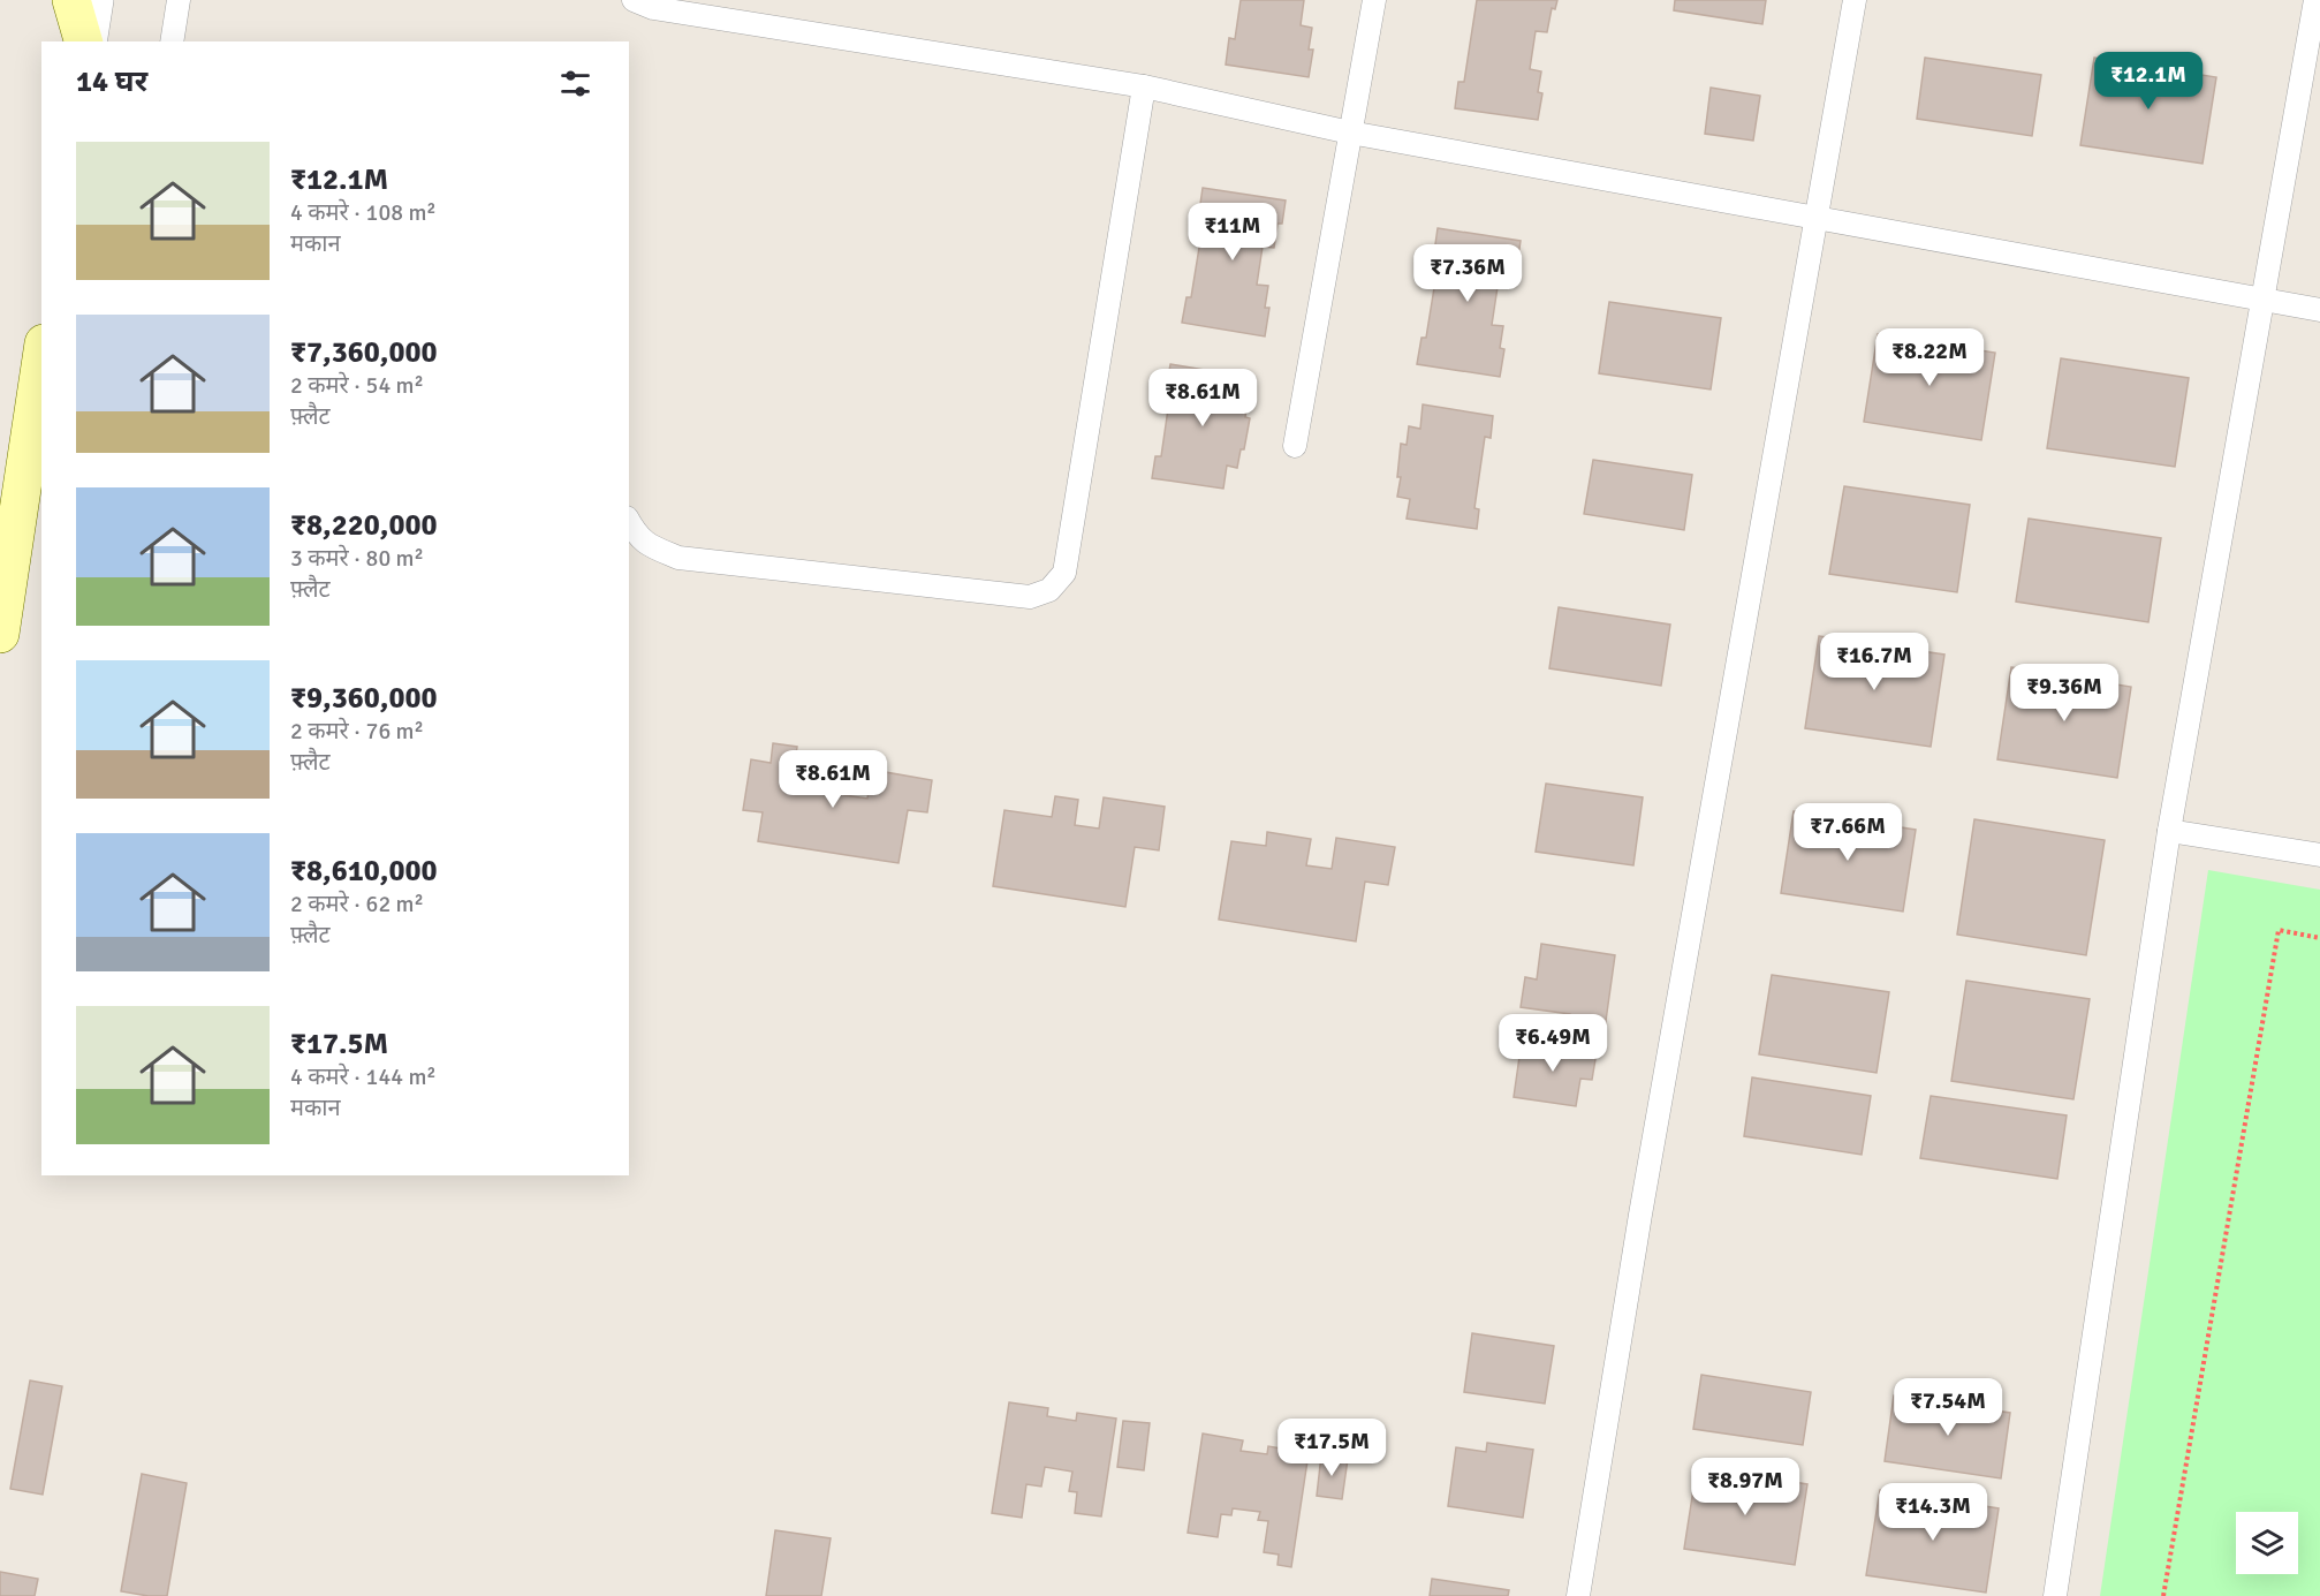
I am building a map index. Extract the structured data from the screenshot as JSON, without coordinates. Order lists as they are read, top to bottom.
{
  "page": {
    "heading": "14 घर",
    "price": [
      "₹12.1M",
      "₹11M",
      "₹7.36M",
      "₹8.22M",
      "₹8.61M",
      "₹16.7M",
      "₹9.36M",
      "₹8.61M",
      "₹7.66M",
      "₹6.49M",
      "₹7.54M",
      "₹17.5M",
      "₹8.97M",
      "₹14.3M"
    ],
    "list": [
      {
        "name": "₹12.1M",
        "note": "4 कमरे · 108 m² · मकान"
      },
      {
        "name": "₹7,360,000",
        "note": "2 कमरे · 54 m² · फ़्लैट"
      },
      {
        "name": "₹8,220,000",
        "note": "3 कमरे · 80 m² · फ़्लैट"
      },
      {
        "name": "₹9,360,000",
        "note": "2 कमरे · 76 m² · फ़्लैट"
      },
      {
        "name": "₹8,610,000",
        "note": "2 कमरे · 62 m² · फ़्लैट"
      },
      {
        "name": "₹17.5M",
        "note": "4 कमरे · 144 m² · मकान"
      }
    ]
  }
}
